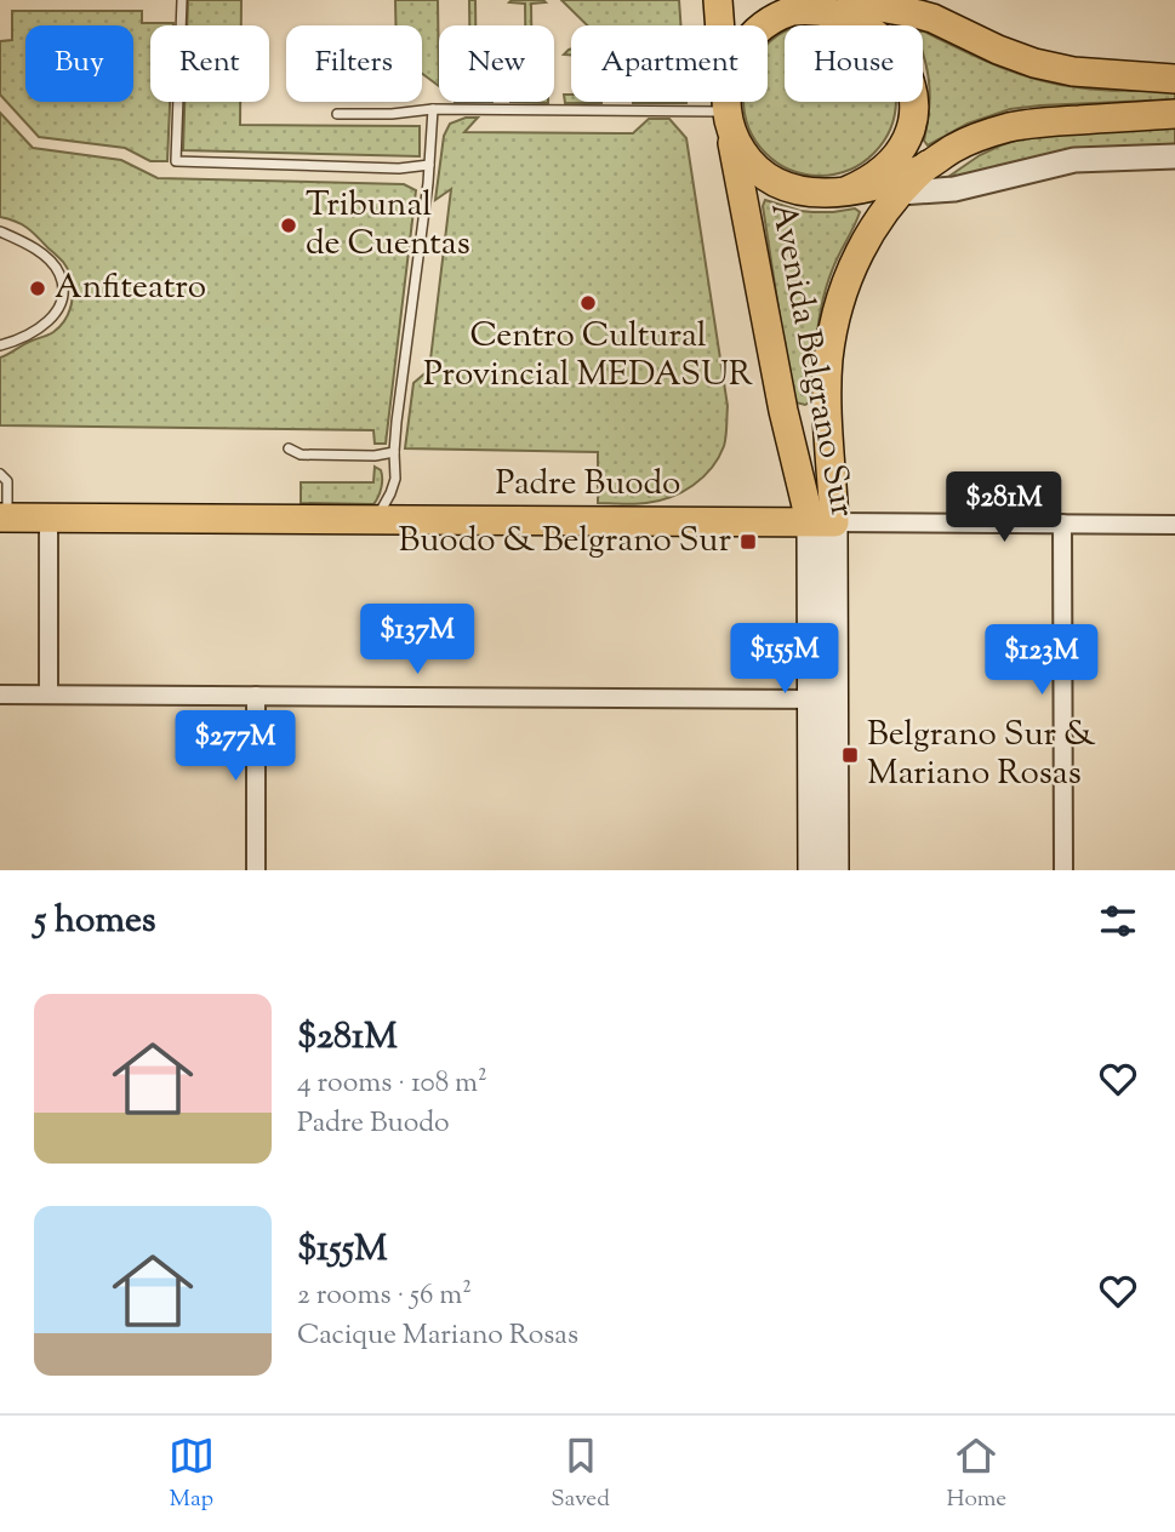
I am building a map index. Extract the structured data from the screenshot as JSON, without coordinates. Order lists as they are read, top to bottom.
{
  "streets": {
    "main road": ["Avenida Belgrano Sur", "Padre Buodo"]
  },
  "crossings": [
    ["Avenida Belgrano Sur", "Padre Buodo"]
  ],
  "places": {
    "other": ["Tribunal de Cuentas", "Anfiteatro", "Centro Cultural Provincial MEDASUR"],
    "transit": ["Buodo & Belgrano Sur", "Belgrano Sur & Mariano Rosas"]
  },
  "page": {
    "chip": [
      "Buy",
      "Rent",
      "Filters",
      "New",
      "Apartment",
      "House"
    ],
    "price": [
      "$281M",
      "$137M",
      "$155M",
      "$123M",
      "$277M"
    ],
    "heading": "5 homes",
    "list": [
      {
        "name": "$281M",
        "note": "4 rooms · 108 m² · Padre Buodo"
      },
      {
        "name": "$155M",
        "note": "2 rooms · 56 m² · Cacique Mariano Rosas"
      }
    ],
    "tabs": ["Map", "Saved", "Home"]
  }
}
